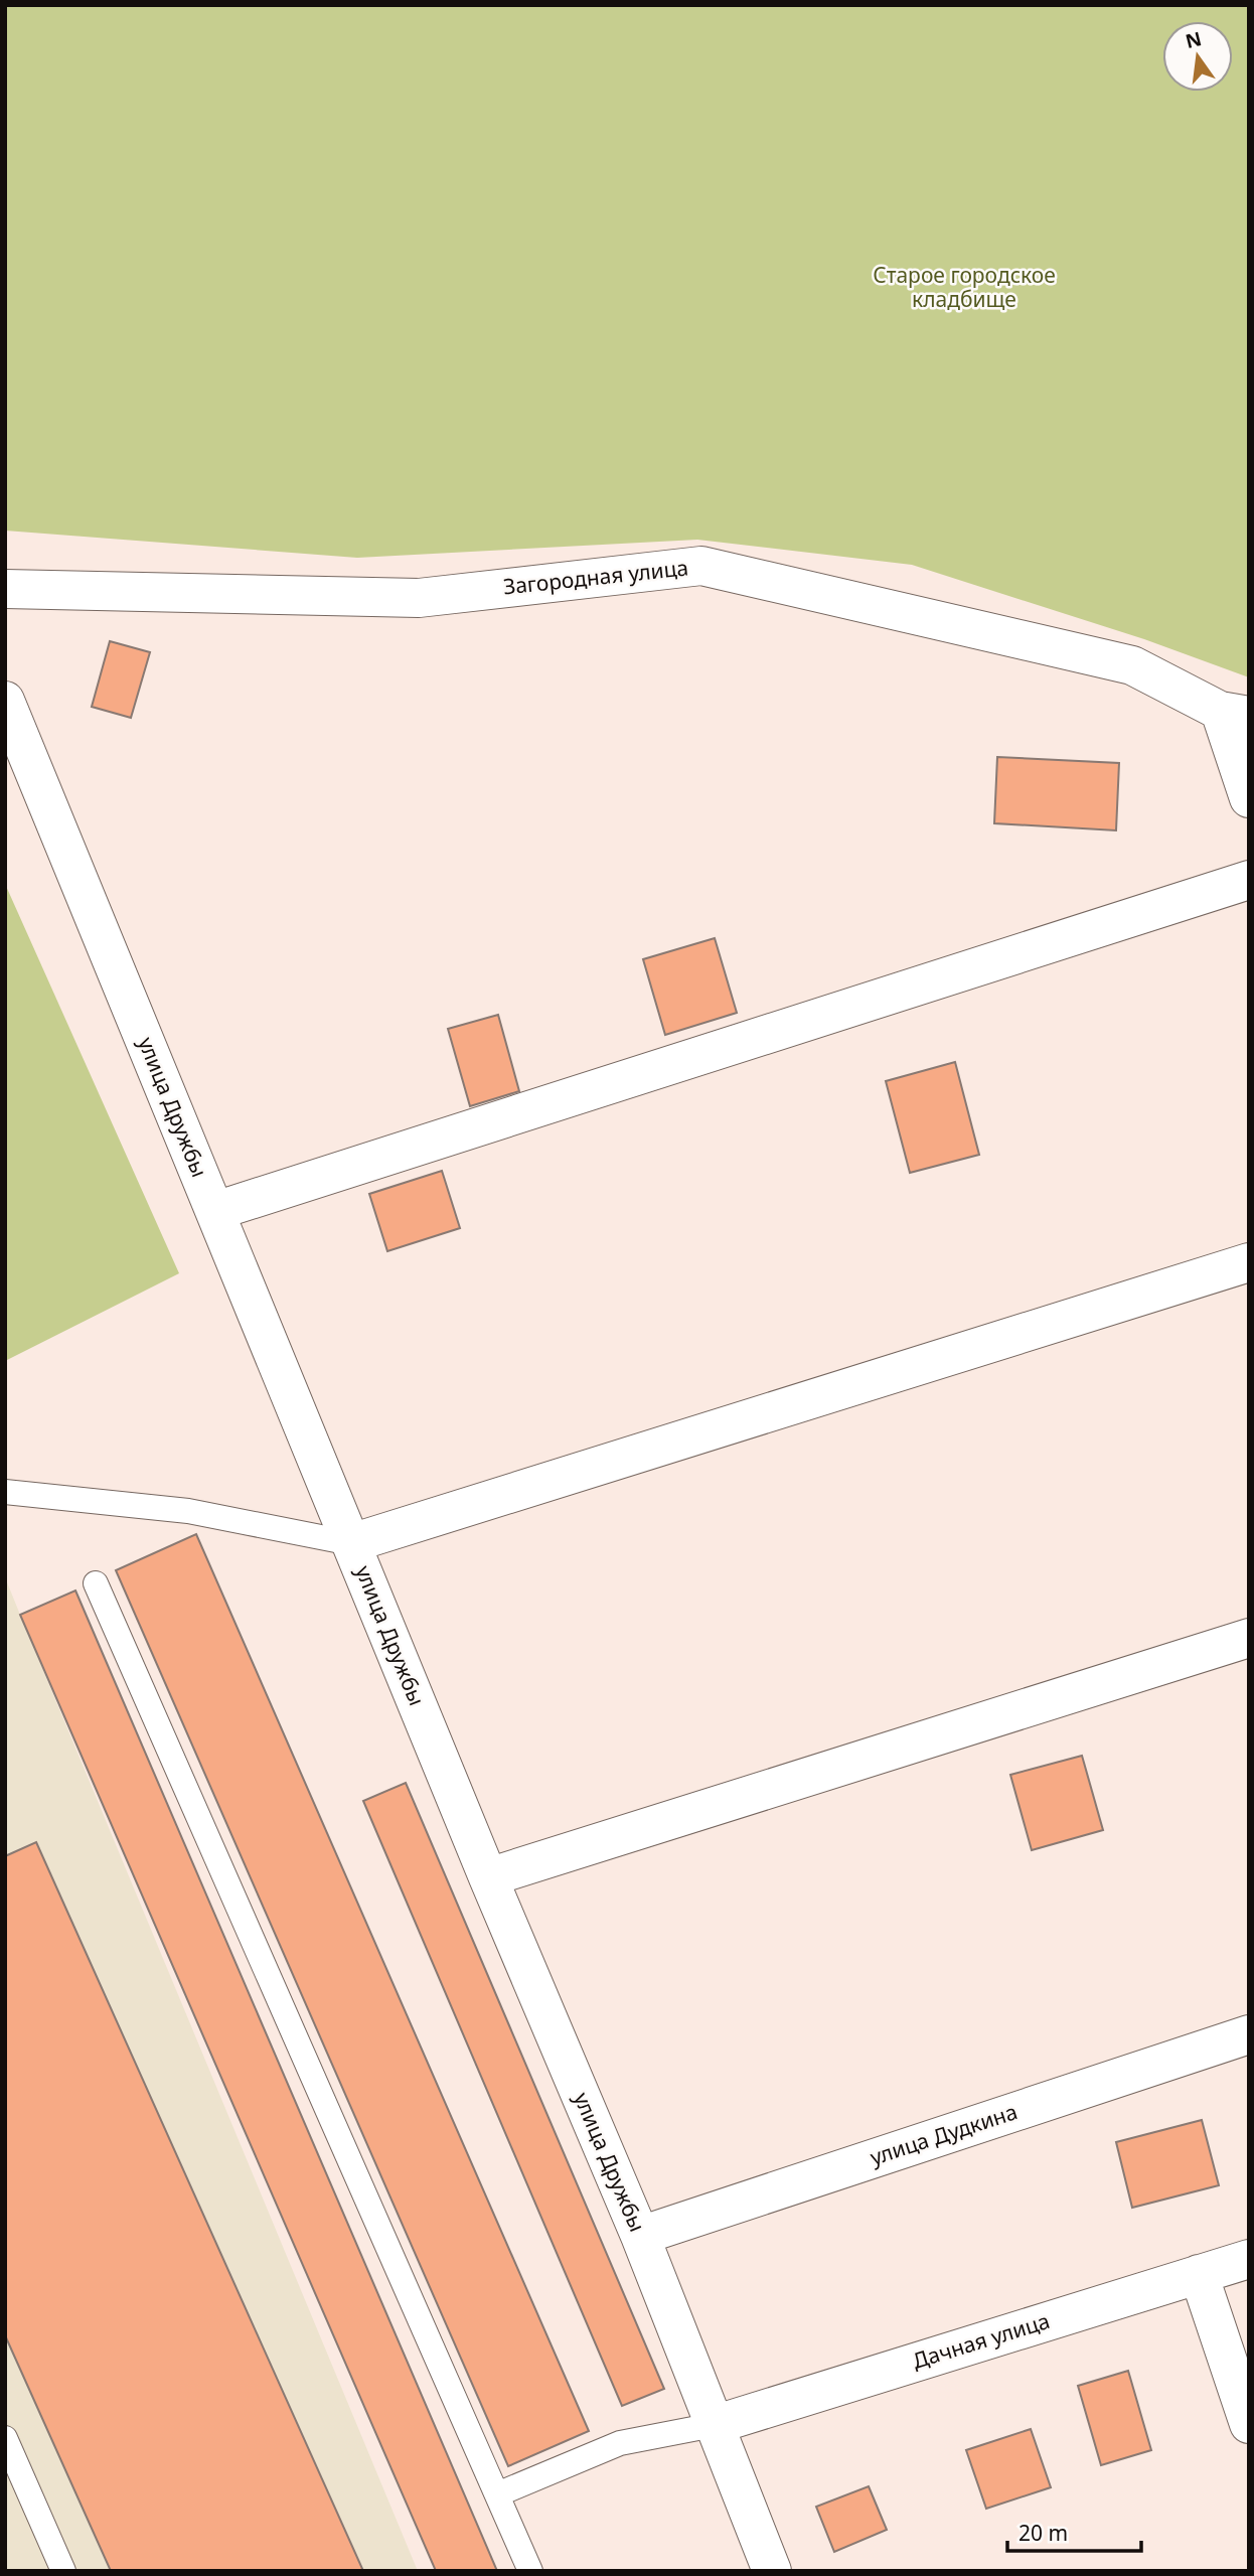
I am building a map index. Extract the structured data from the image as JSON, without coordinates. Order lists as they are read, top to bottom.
{
  "streets": {
    "street": [
      "Загородная улица",
      "улица Дружбы",
      "улица Дудкина",
      "Дачная улица"
    ]
  },
  "crossings": [
    ["улица Дружбы", "улица Дудкина"],
    ["улица Дружбы", "Дачная улица"]
  ],
  "parks": ["Старое городское кладбище"],
  "scale_bar": "20 m",
  "north": "top"
}
